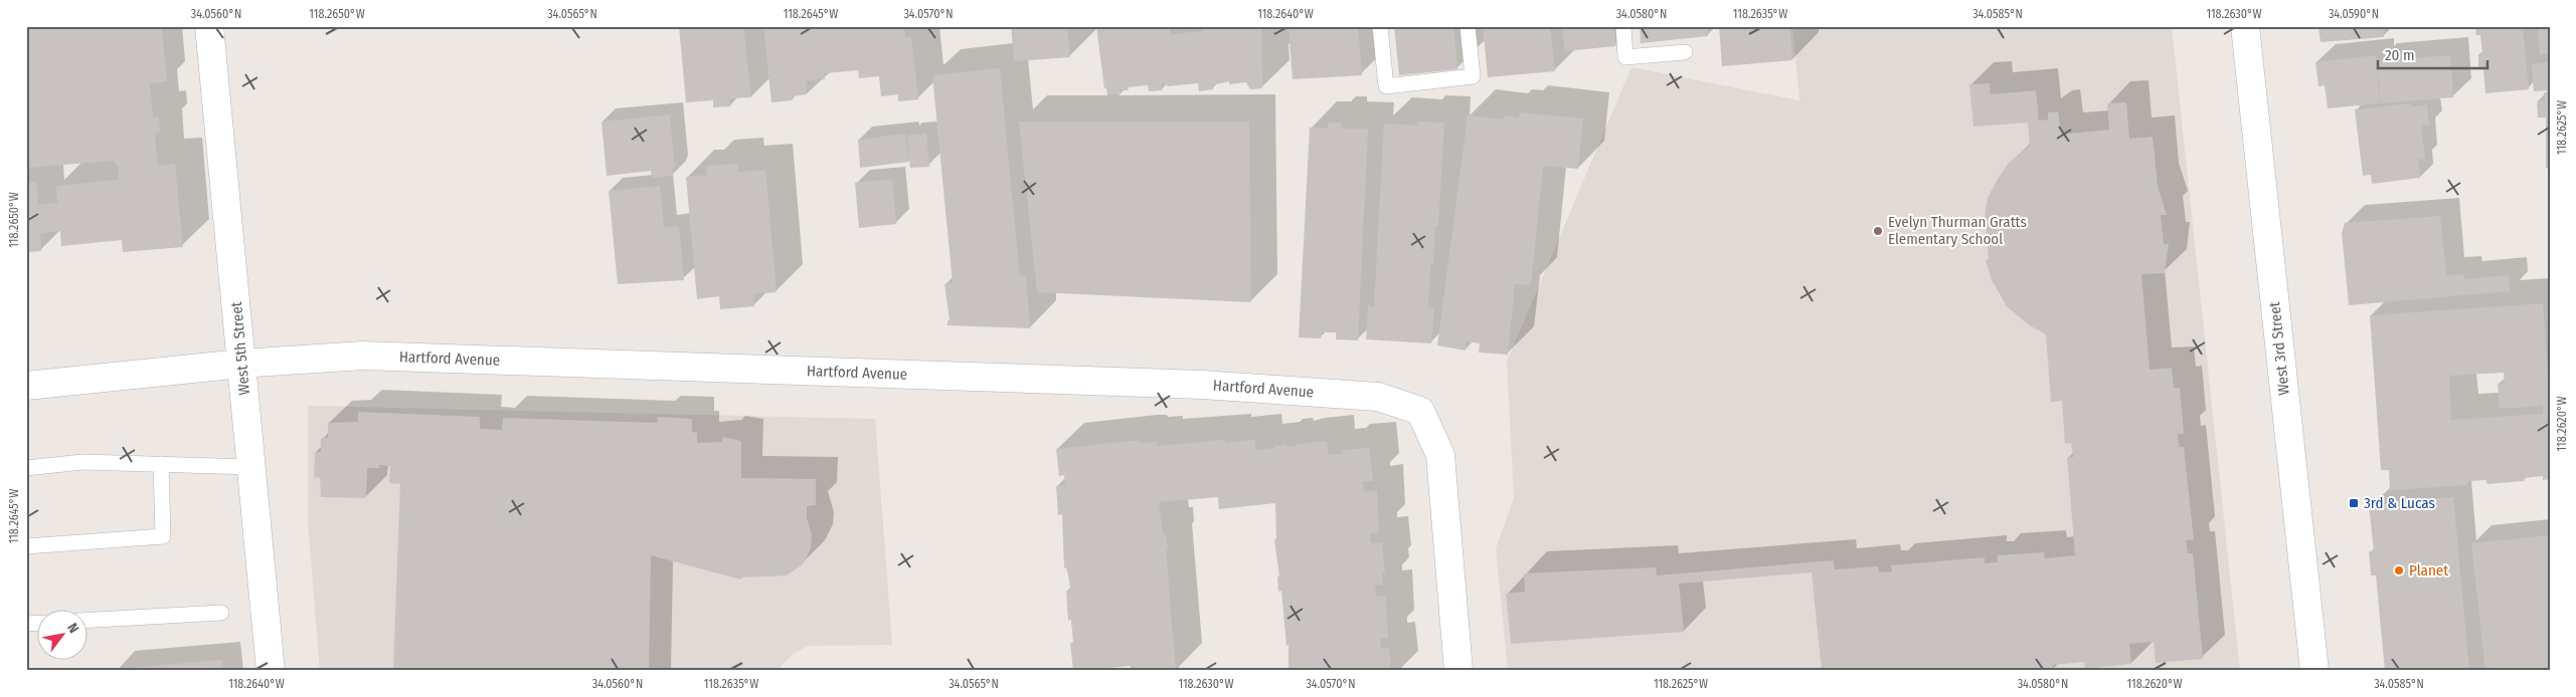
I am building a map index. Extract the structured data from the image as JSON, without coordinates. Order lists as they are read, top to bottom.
{
  "streets": {
    "street": ["West 5th Street", "West 3rd Street", "Hartford Avenue"]
  },
  "crossings": [
    ["West 5th Street", "Hartford Avenue"]
  ],
  "places": {
    "other": ["Evelyn Thurman Gratts Elementary School", "Planet"],
    "transit": ["3rd & Lucas"]
  },
  "scale_bar": "20 m",
  "north": "top right",
  "coordinates": [
    "34.0560°N",
    "118.2650°W",
    "34.0565°N",
    "118.2645°W",
    "34.0570°N",
    "118.2640°W",
    "34.0580°N",
    "118.2635°W",
    "34.0585°N",
    "118.2630°W",
    "34.0590°N",
    "118.2625°W",
    "118.2620°W"
  ]
}
